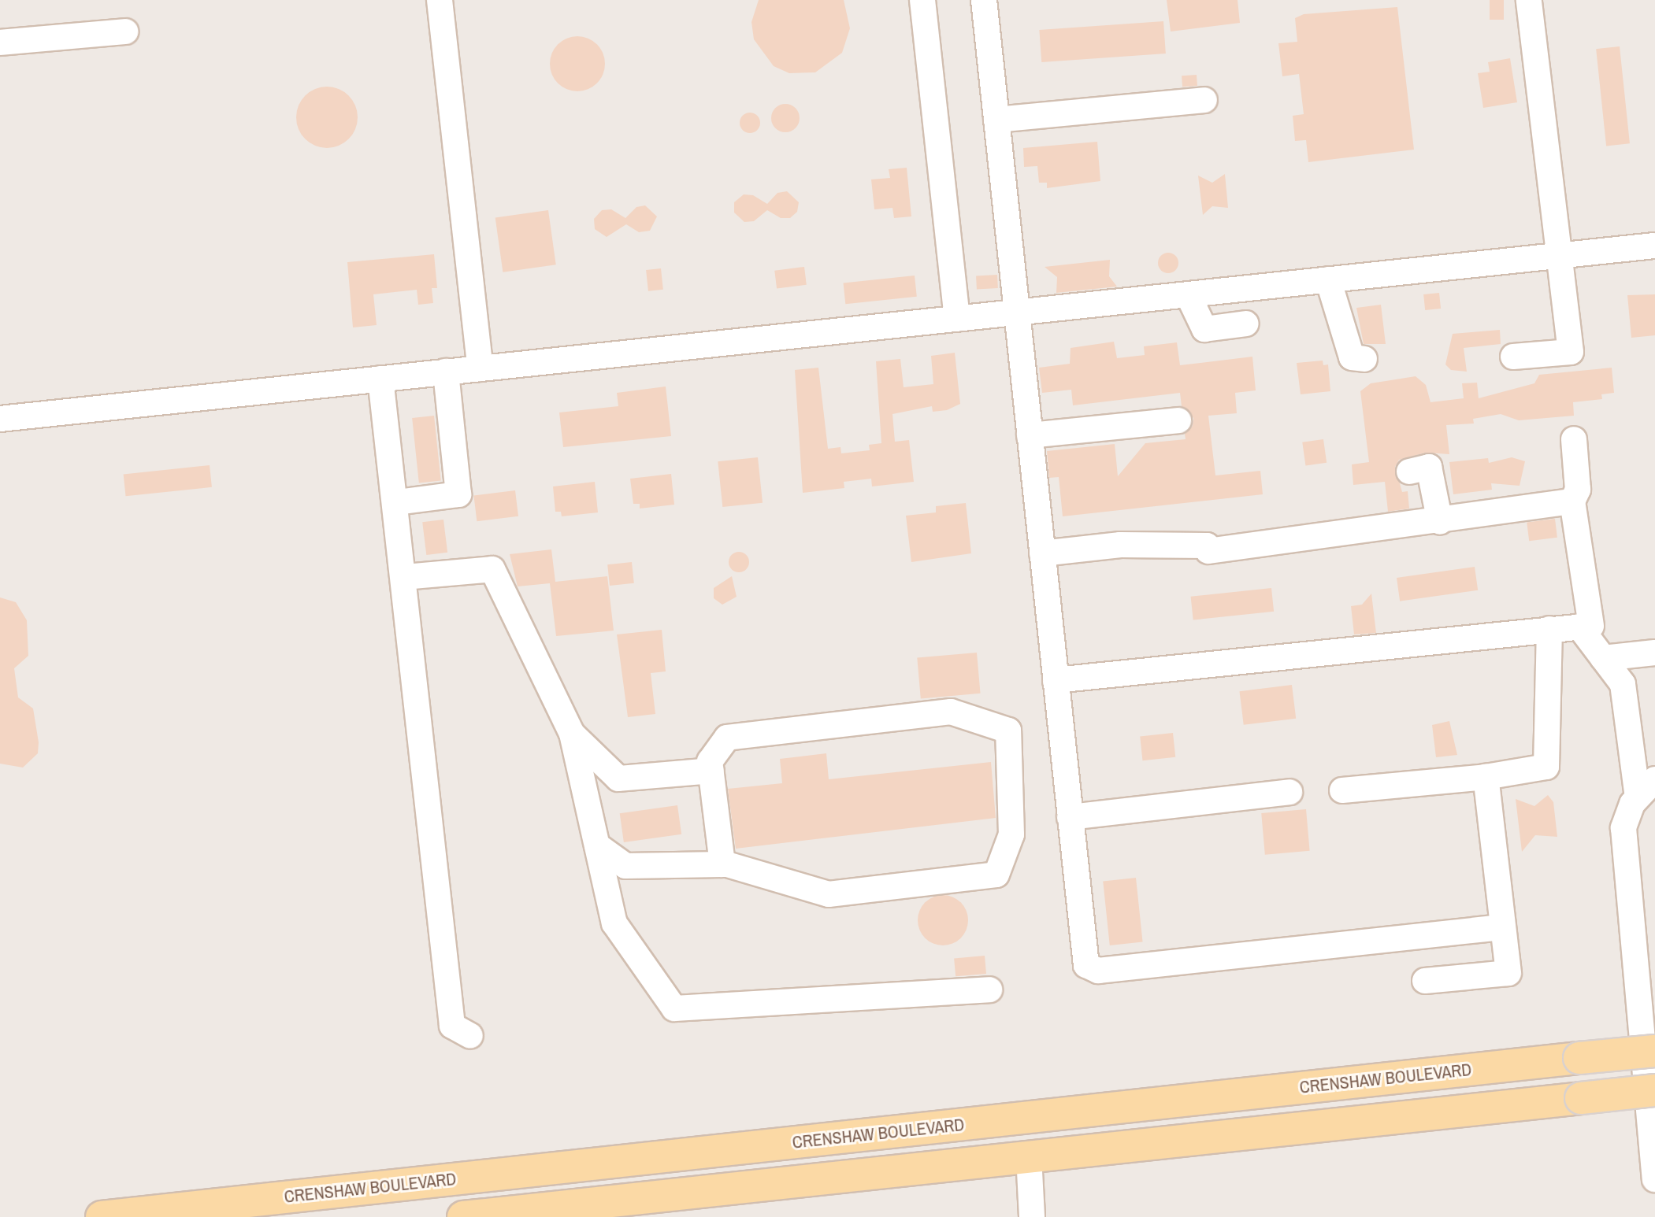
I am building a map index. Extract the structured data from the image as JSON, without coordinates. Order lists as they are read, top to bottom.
{
  "streets": {
    "main road": ["CRENSHAW BOULEVARD"]
  }
}
